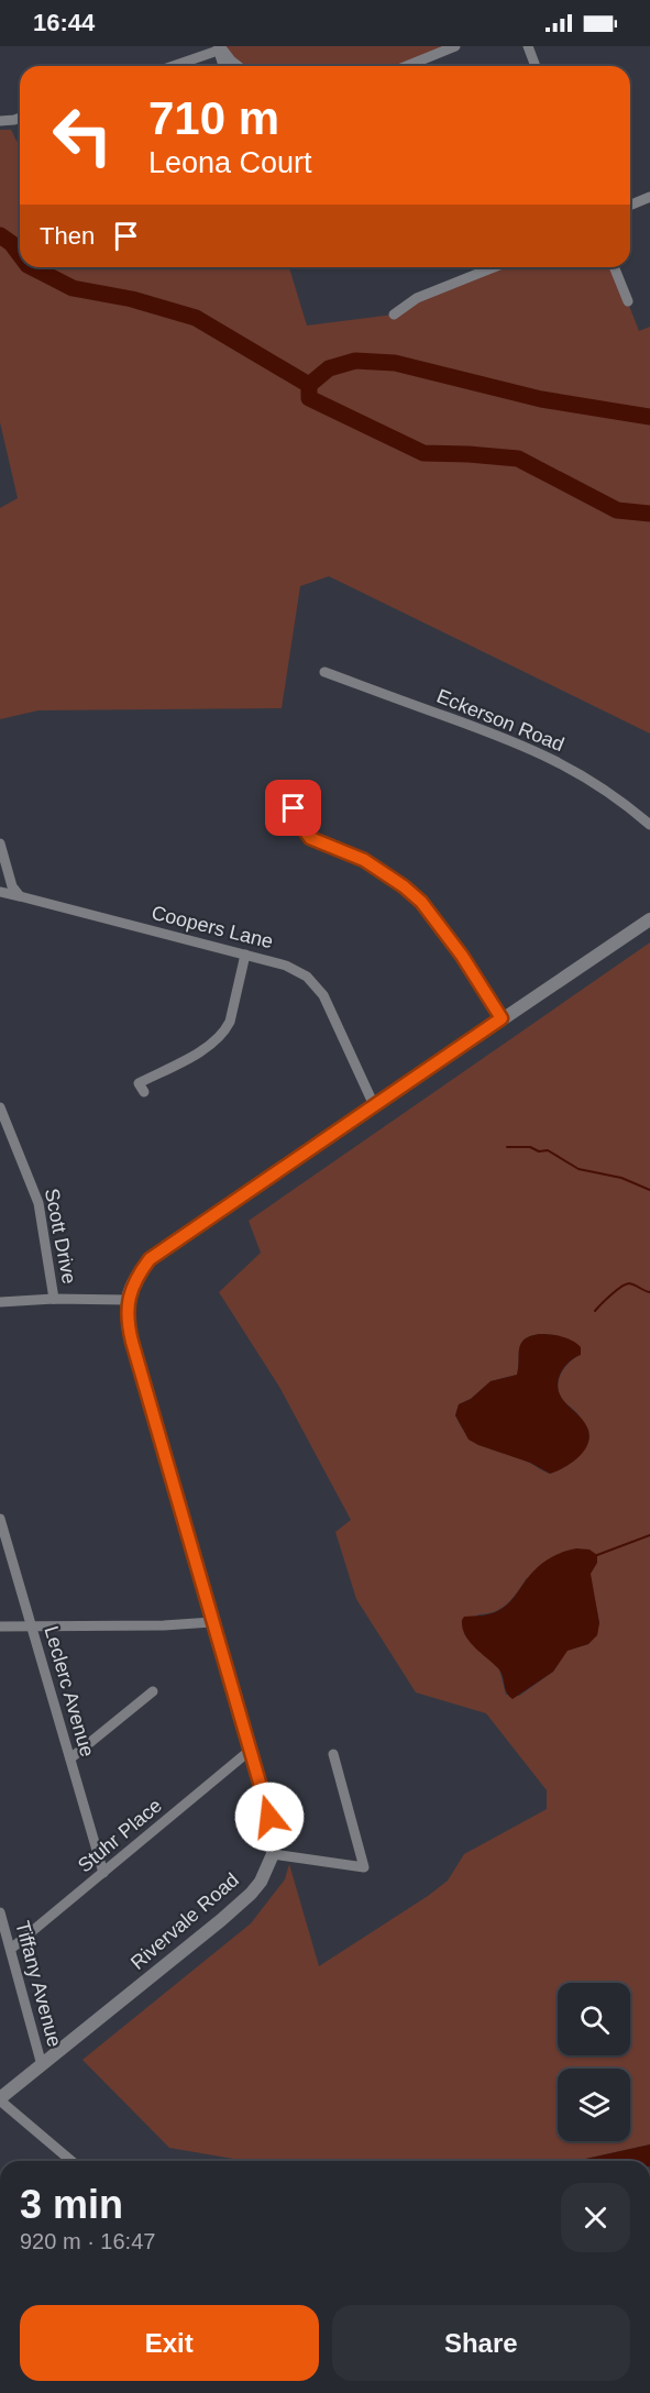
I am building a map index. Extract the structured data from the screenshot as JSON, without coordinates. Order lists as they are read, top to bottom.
{
  "streets": {
    "street": [
      "Eckerson Road",
      "Coopers Lane",
      "Scott Drive",
      "Leclerc Avenue",
      "Stuhr Place",
      "Rivervale Road",
      "Tiffany Avenue"
    ]
  },
  "crossings": [
    ["Leclerc Avenue", "Stuhr Place"],
    ["Stuhr Place", "Tiffany Avenue"],
    ["Rivervale Road", "Tiffany Avenue"]
  ],
  "page": {
    "status": "16:44",
    "turn": ["710 m", "Leona Court"],
    "then": "Then",
    "heading": ["3 min", "920 m · 16:47"],
    "buttons": ["Exit", "Share"]
  }
}
